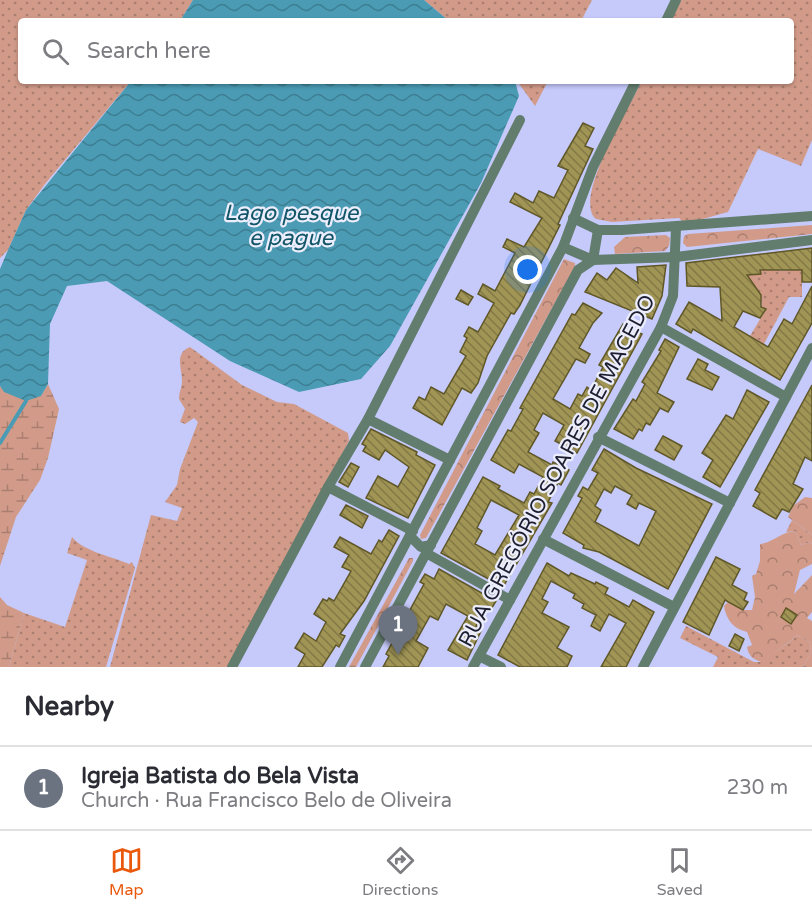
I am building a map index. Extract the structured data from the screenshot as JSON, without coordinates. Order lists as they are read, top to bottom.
{
  "streets": {
    "street": ["RUA GREGÓRIO SOARES DE MACEDO"]
  },
  "water": ["Lago pesque e pague"],
  "page": {
    "search": "Search here",
    "pins": "1",
    "heading": "Nearby",
    "list": [
      {
        "mark": "1",
        "name": "Igreja Batista do Bela Vista",
        "note": "Church · Rua Francisco Belo de Oliveira",
        "value": "230 m"
      }
    ],
    "nav": ["Map", "Directions", "Saved"]
  }
}
